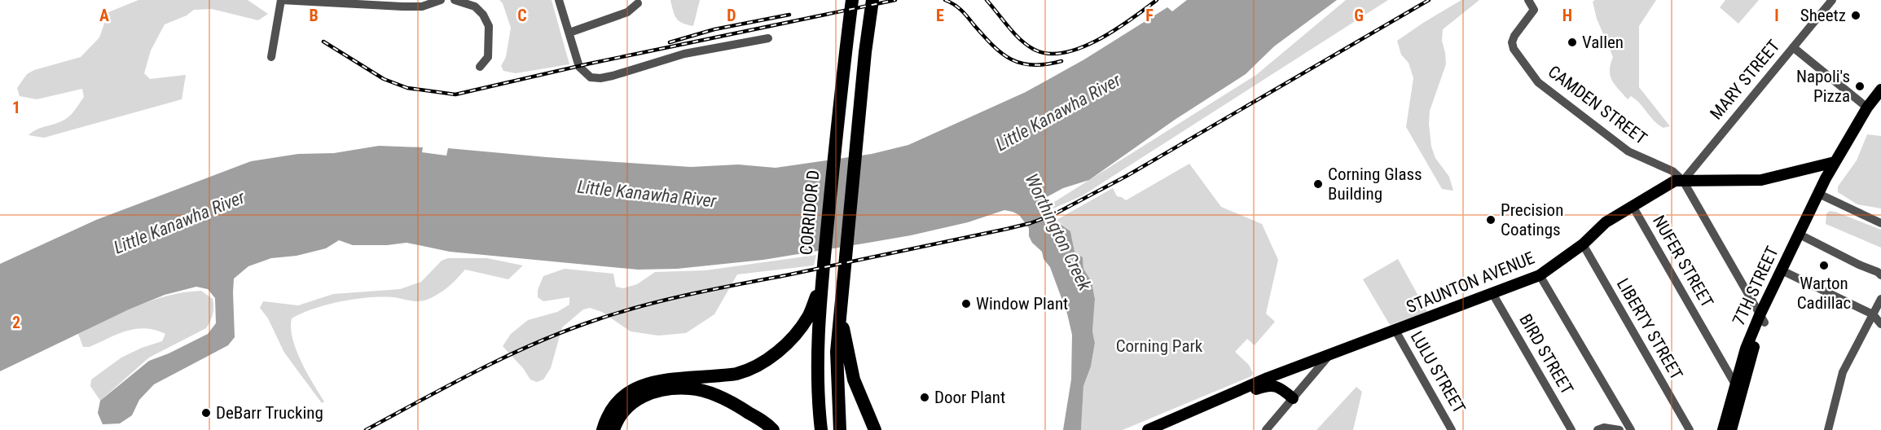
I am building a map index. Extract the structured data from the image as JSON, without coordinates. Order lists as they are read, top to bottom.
{
  "streets": {
    "highway": ["CORRIDOR D"],
    "main road": ["STAUNTON AVENUE", "7TH STREET"],
    "street": [
      "MARY STREET",
      "CAMDEN STREET",
      "NUFER STREET",
      "LIBERTY STREET",
      "BIRD STREET",
      "LULU STREET"
    ]
  },
  "crossings": [
    ["MARY STREET", "CAMDEN STREET"],
    ["MARY STREET", "STAUNTON AVENUE"],
    ["CAMDEN STREET", "STAUNTON AVENUE"],
    ["CAMDEN STREET", "7TH STREET"],
    ["NUFER STREET", "STAUNTON AVENUE"],
    ["NUFER STREET", "7TH STREET"],
    ["STAUNTON AVENUE", "7TH STREET"],
    ["STAUNTON AVENUE", "LIBERTY STREET"],
    ["STAUNTON AVENUE", "BIRD STREET"],
    ["STAUNTON AVENUE", "LULU STREET"]
  ],
  "water": ["Little Kanawha River", "Worthington Creek"],
  "parks": ["Corning Park"],
  "places": [
    "Sheetz",
    "Vallen",
    "Napoli's Pizza",
    "Corning Glass Building",
    "Precision Coatings",
    "Warton Cadillac",
    "Window Plant",
    "Door Plant",
    "DeBarr Trucking"
  ],
  "grid": {
    "columns": [
      "A",
      "B",
      "C",
      "D",
      "E",
      "F",
      "G",
      "H",
      "I"
    ],
    "rows": ["1", "2"]
  }
}
